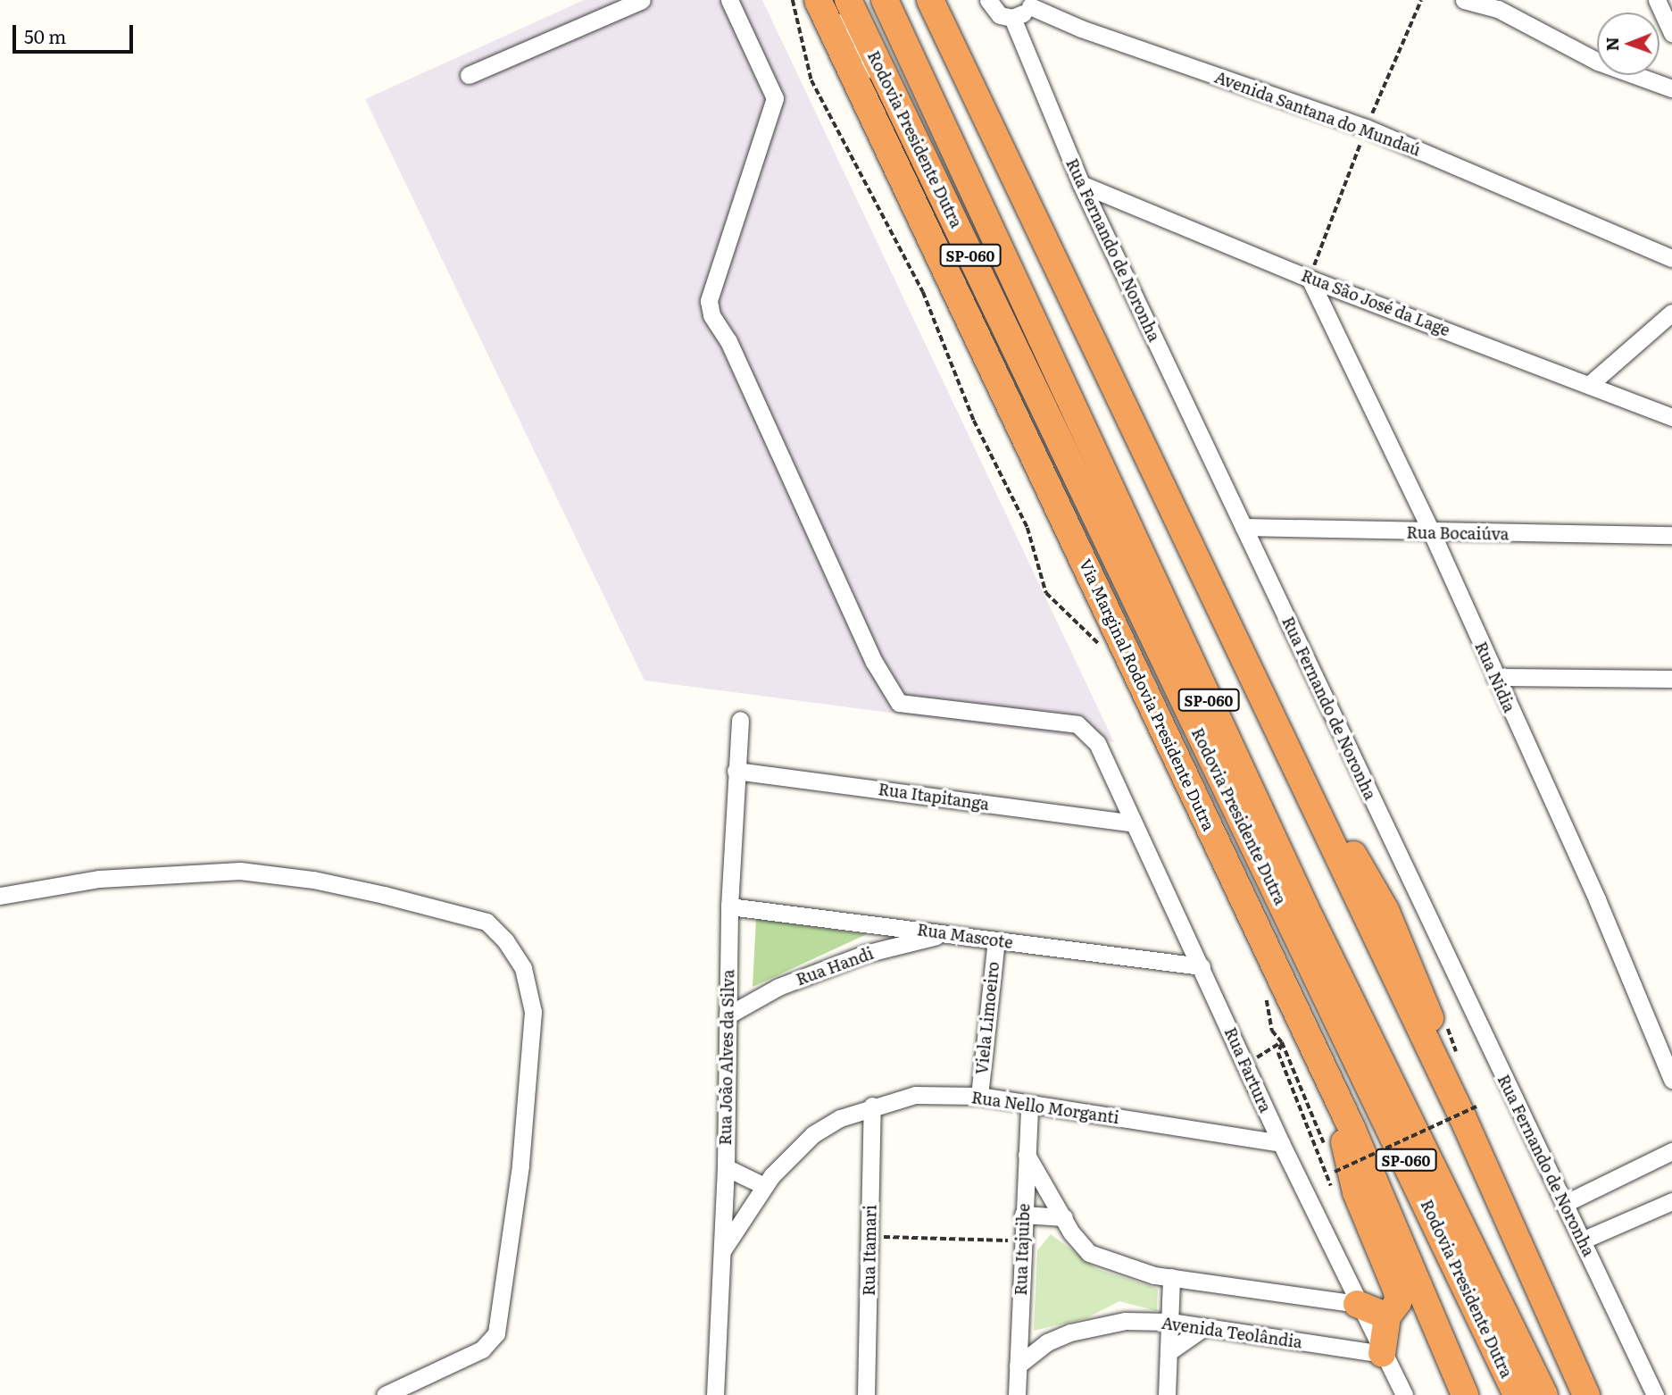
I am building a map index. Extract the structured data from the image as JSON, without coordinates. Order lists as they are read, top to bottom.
{
  "streets": {
    "highway": ["Rodovia Presidente Dutra", "SP-060", "Via Marginal Rodovia Presidente Dutra"],
    "street": [
      "Avenida Santana do Mundaú",
      "Rua Fernando de Noronha",
      "Rua São José da Lage",
      "Rua Bocaiúva",
      "Rua Nidia",
      "Rua Itapitanga",
      "Rua Mascote",
      "Rua Handi",
      "Viela Limoeiro",
      "Rua João Alves da Silva",
      "Rua Fartura",
      "Rua Nello Morganti",
      "Rua Itajuibe",
      "Rua Itamari",
      "Avenida Teolândia"
    ]
  },
  "crossings": [
    ["Rua Fernando de Noronha", "Rua São José da Lage"],
    ["Rua Fernando de Noronha", "Rua Bocaiúva"],
    ["Rua São José da Lage", "Rua Nidia"],
    ["Rua Bocaiúva", "Rua Nidia"],
    ["Rua Itapitanga", "Rua João Alves da Silva"],
    ["Rua Itapitanga", "Rua Fartura"],
    ["Rua Mascote", "Rua Handi"],
    ["Rua Mascote", "Viela Limoeiro"],
    ["Rua Mascote", "Rua João Alves da Silva"],
    ["Rua Mascote", "Rua Fartura"],
    ["Rua Handi", "Rua João Alves da Silva"],
    ["Viela Limoeiro", "Rua Nello Morganti"],
    ["Rua João Alves da Silva", "Rua Nello Morganti"],
    ["Rua Fartura", "Rua Nello Morganti"],
    ["Rua Fartura", "Avenida Teolândia"],
    ["Rua Nello Morganti", "Rua Itajuibe"],
    ["Rua Nello Morganti", "Rua Itamari"],
    ["Rua Itajuibe", "Avenida Teolândia"]
  ],
  "scale_bar": "50 m",
  "north": "left"
}
